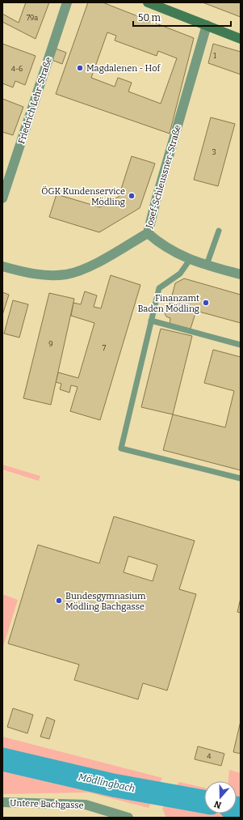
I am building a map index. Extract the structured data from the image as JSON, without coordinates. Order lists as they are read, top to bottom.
{
  "streets": {
    "street": ["Friedrich Lehr-Straße", "Josef-Schleussner-Straße", "Untere Bachgasse"]
  },
  "water": ["Mödlingbach"],
  "places": [
    "Magdalenen - Hof",
    "ÖGK Kundenservice Mödling",
    "Finanzamt Baden Mödling",
    "Bundesgymnasium Mödling Bachgasse"
  ],
  "house_numbers": [
    "79a",
    "1",
    "4-6",
    "3",
    "9",
    "7",
    "4"
  ],
  "scale_bar": "50 m",
  "north": "bottom"
}
